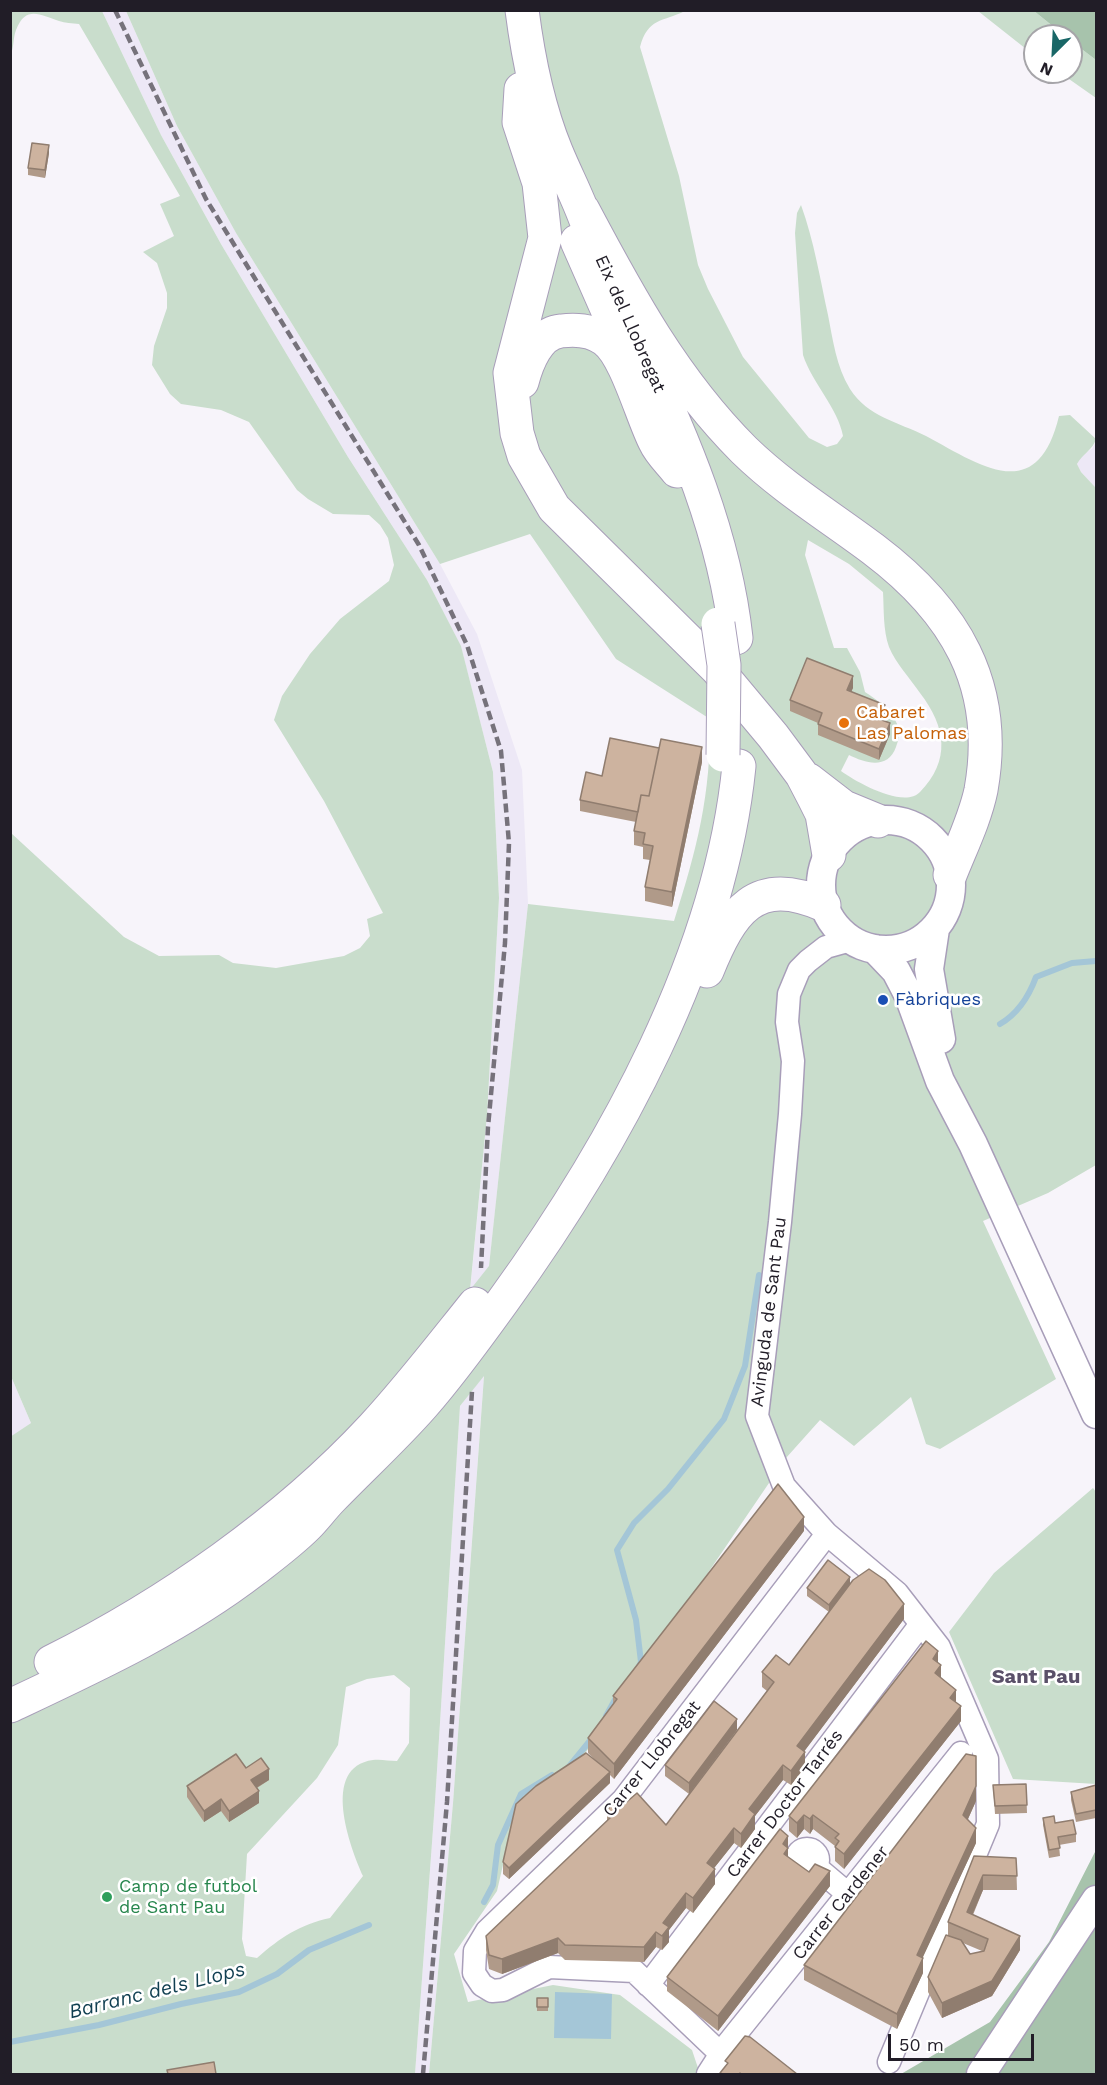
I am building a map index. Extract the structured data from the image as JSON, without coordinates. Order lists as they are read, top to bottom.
{
  "streets": {
    "highway": ["Eix del Llobregat"],
    "street": [
      "Avinguda de Sant Pau",
      "Carrer Llobregat",
      "Carrer Doctor Tarrés",
      "Carrer Cardener"
    ]
  },
  "crossings": [
    ["Avinguda de Sant Pau", "Carrer Llobregat"],
    ["Avinguda de Sant Pau", "Carrer Doctor Tarrés"],
    ["Carrer Llobregat", "Carrer Doctor Tarrés"]
  ],
  "districts": ["Sant Pau"],
  "water": ["Barranc dels Llops"],
  "places": ["Cabaret Las Palomas", "Fàbriques", "Camp de futbol de Sant Pau"],
  "scale_bar": "50 m",
  "north": "bottom left"
}
